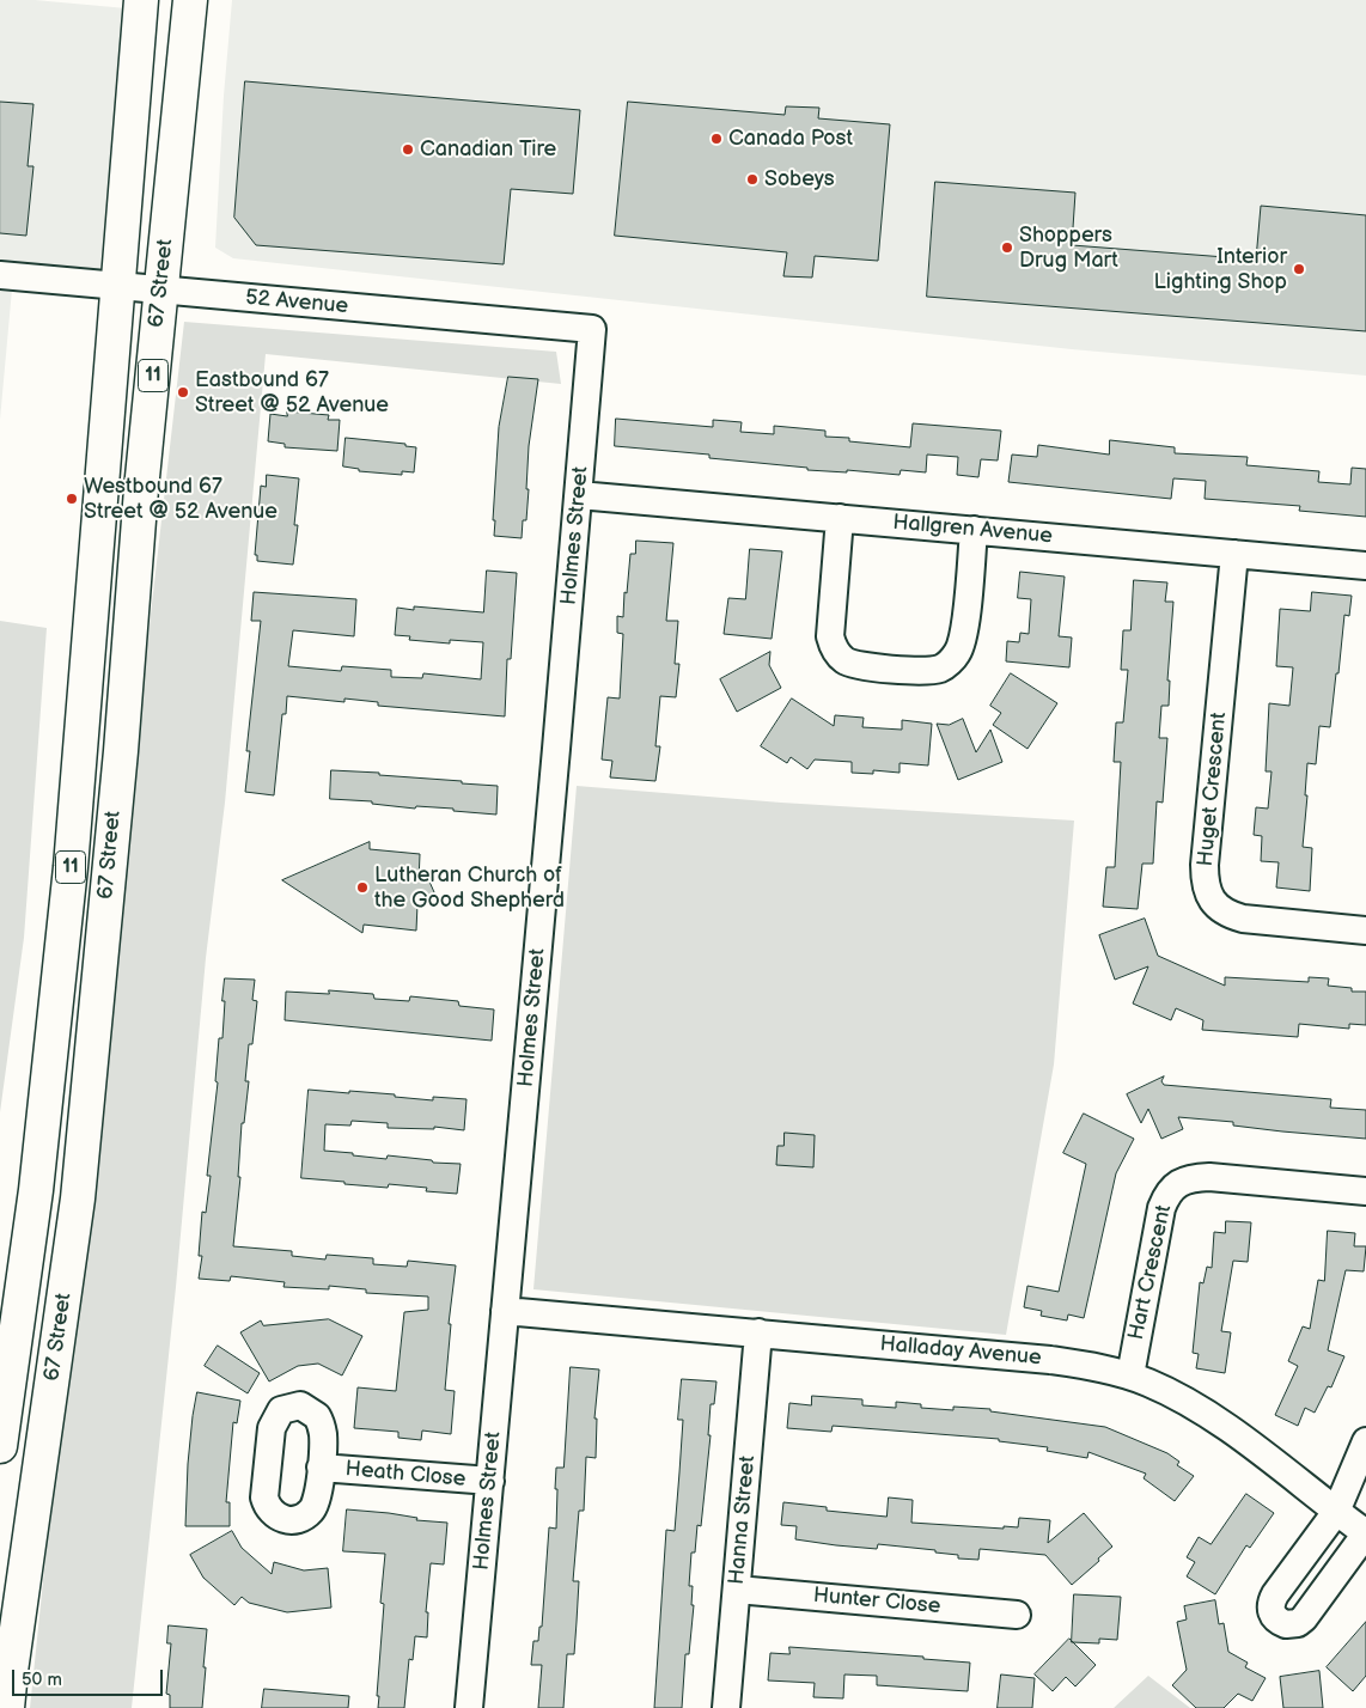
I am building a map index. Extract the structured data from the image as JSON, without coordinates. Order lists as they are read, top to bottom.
{
  "streets": {
    "main road": ["67 Street", "11"],
    "street": [
      "52 Avenue",
      "Hallgren Avenue",
      "Holmes Street",
      "Huget Crescent",
      "Hart Crescent",
      "Halladay Avenue",
      "Heath Close",
      "Hanna Street",
      "Hunter Close"
    ]
  },
  "crossings": [
    ["67 Street", "52 Avenue"],
    ["52 Avenue", "Holmes Street"],
    ["Hallgren Avenue", "Holmes Street"],
    ["Hallgren Avenue", "Huget Crescent"],
    ["Holmes Street", "Halladay Avenue"],
    ["Holmes Street", "Heath Close"],
    ["Hart Crescent", "Halladay Avenue"],
    ["Halladay Avenue", "Hanna Street"],
    ["Hanna Street", "Hunter Close"]
  ],
  "places": [
    "Canada Post",
    "Canadian Tire",
    "Sobeys",
    "Shoppers Drug Mart",
    "Interior Lighting Shop",
    "Eastbound 67 Street @ 52 Avenue",
    "Westbound 67 Street @ 52 Avenue",
    "Lutheran Church of the Good Shepherd"
  ],
  "scale_bar": "50 m"
}
